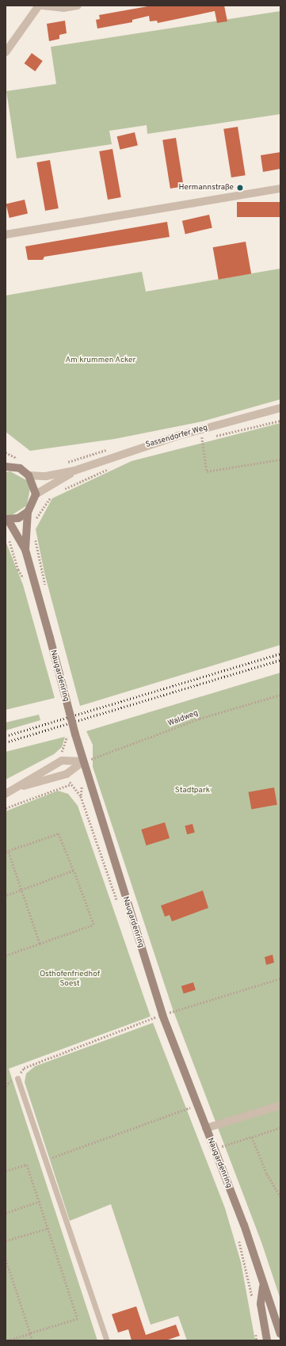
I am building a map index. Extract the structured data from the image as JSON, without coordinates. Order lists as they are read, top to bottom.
{
  "streets": {
    "main road": ["Naugardenring"],
    "street": ["Sassendorfer Weg"],
    "path": ["Waldweg"]
  },
  "parks": ["Am krummen Acker", "Stadtpark", "Osthofenfriedhof Soest"],
  "places": ["Hermannstraße"]
}
